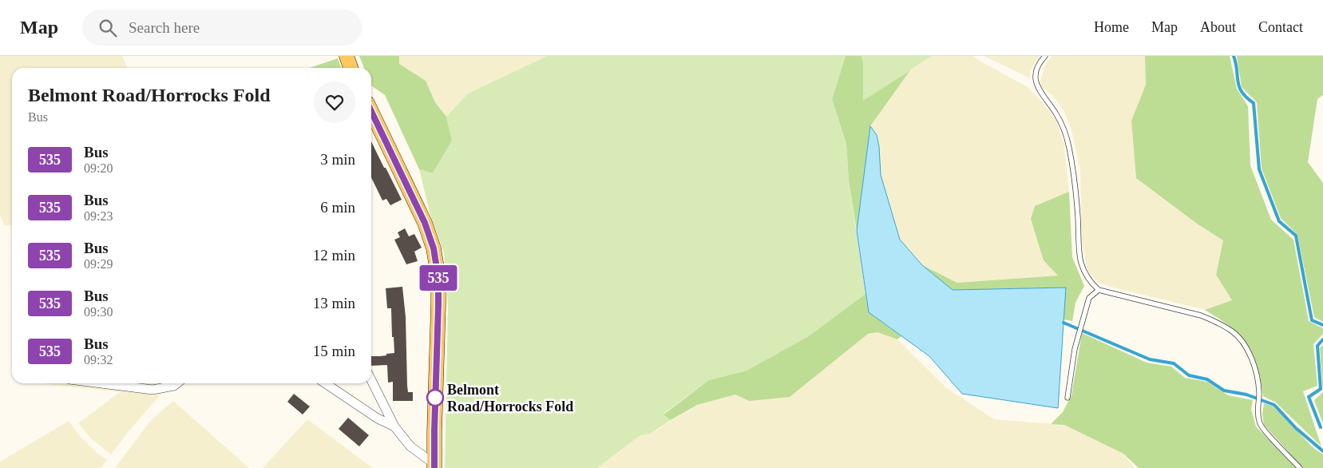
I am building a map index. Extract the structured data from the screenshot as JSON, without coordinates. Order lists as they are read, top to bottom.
{
  "places": ["Belmont Road/Horrocks Fold"],
  "lines": ["bus line 535"],
  "page": {
    "header": "Map",
    "search": "Search here",
    "nav": [
      "Home",
      "Map",
      "About",
      "Contact"
    ],
    "on_map": "535",
    "heading": ["Belmont Road/Horrocks Fold", "Bus"],
    "list": [
      {
        "mark": "535",
        "name": "Bus",
        "note": "09:20",
        "value": "3 min"
      },
      {
        "mark": "535",
        "name": "Bus",
        "note": "09:23",
        "value": "6 min"
      },
      {
        "mark": "535",
        "name": "Bus",
        "note": "09:29",
        "value": "12 min"
      },
      {
        "mark": "535",
        "name": "Bus",
        "note": "09:30",
        "value": "13 min"
      },
      {
        "mark": "535",
        "name": "Bus",
        "note": "09:32",
        "value": "15 min"
      }
    ]
  }
}
